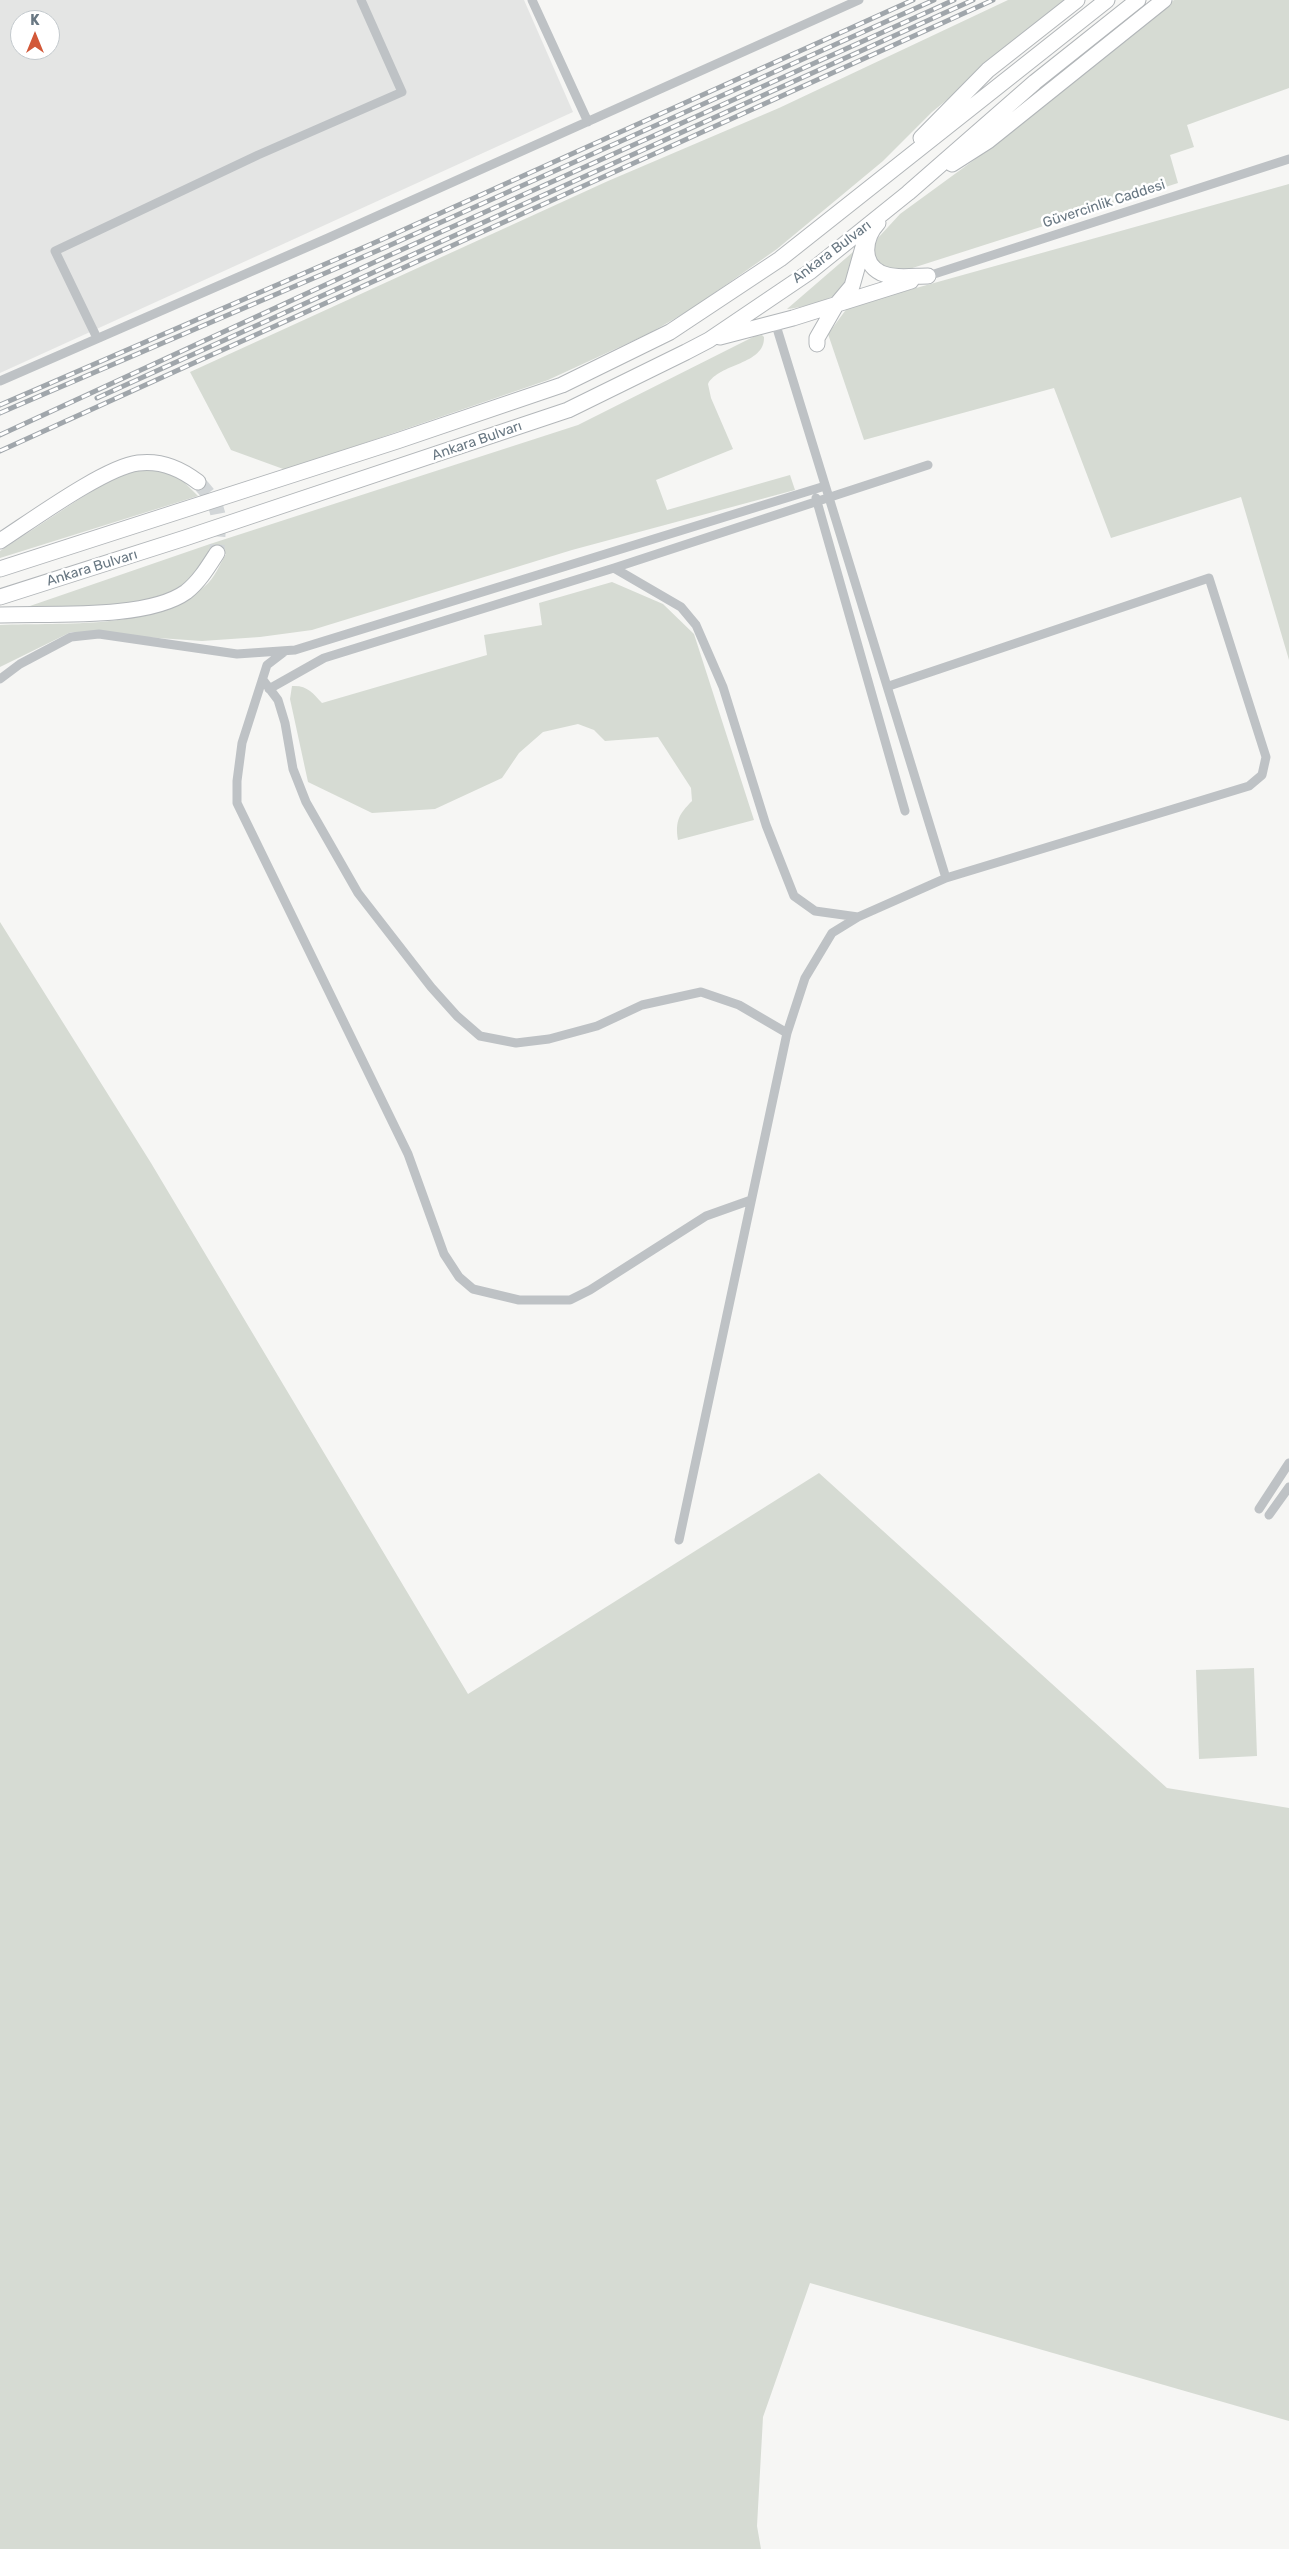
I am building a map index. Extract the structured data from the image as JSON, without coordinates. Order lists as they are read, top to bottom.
{
  "streets": {
    "main road": ["Ankara Bulvarı"],
    "street": ["Güvercinlik Caddesi"]
  },
  "north": "top"
}
